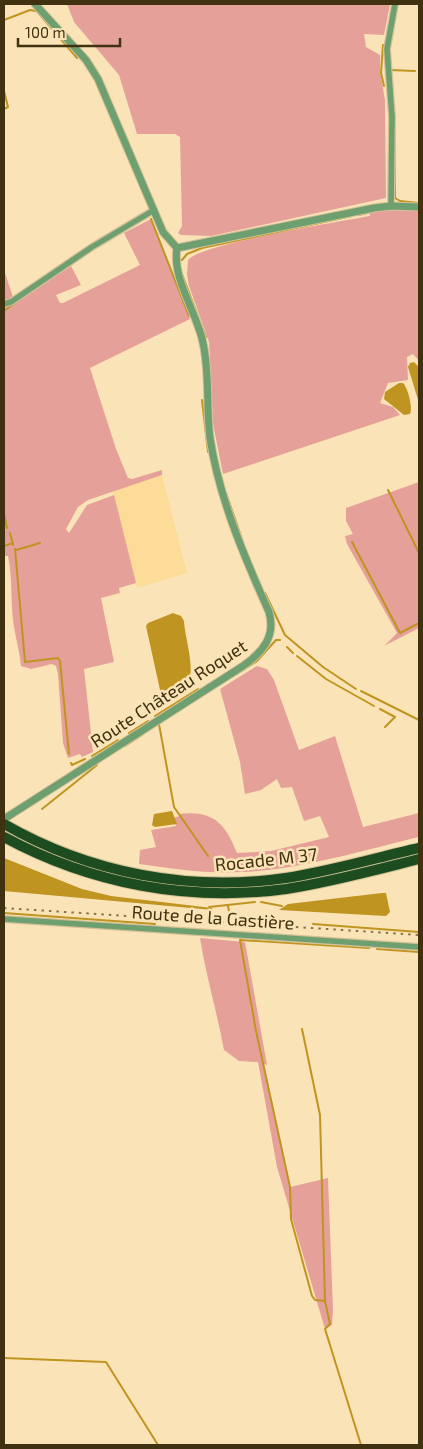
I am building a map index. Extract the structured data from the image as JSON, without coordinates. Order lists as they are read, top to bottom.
{
  "streets": {
    "highway": ["Rocade M 37"],
    "street": ["Route Château Roquet", "Route de la Gastière"]
  },
  "scale_bar": "100 m"
}
